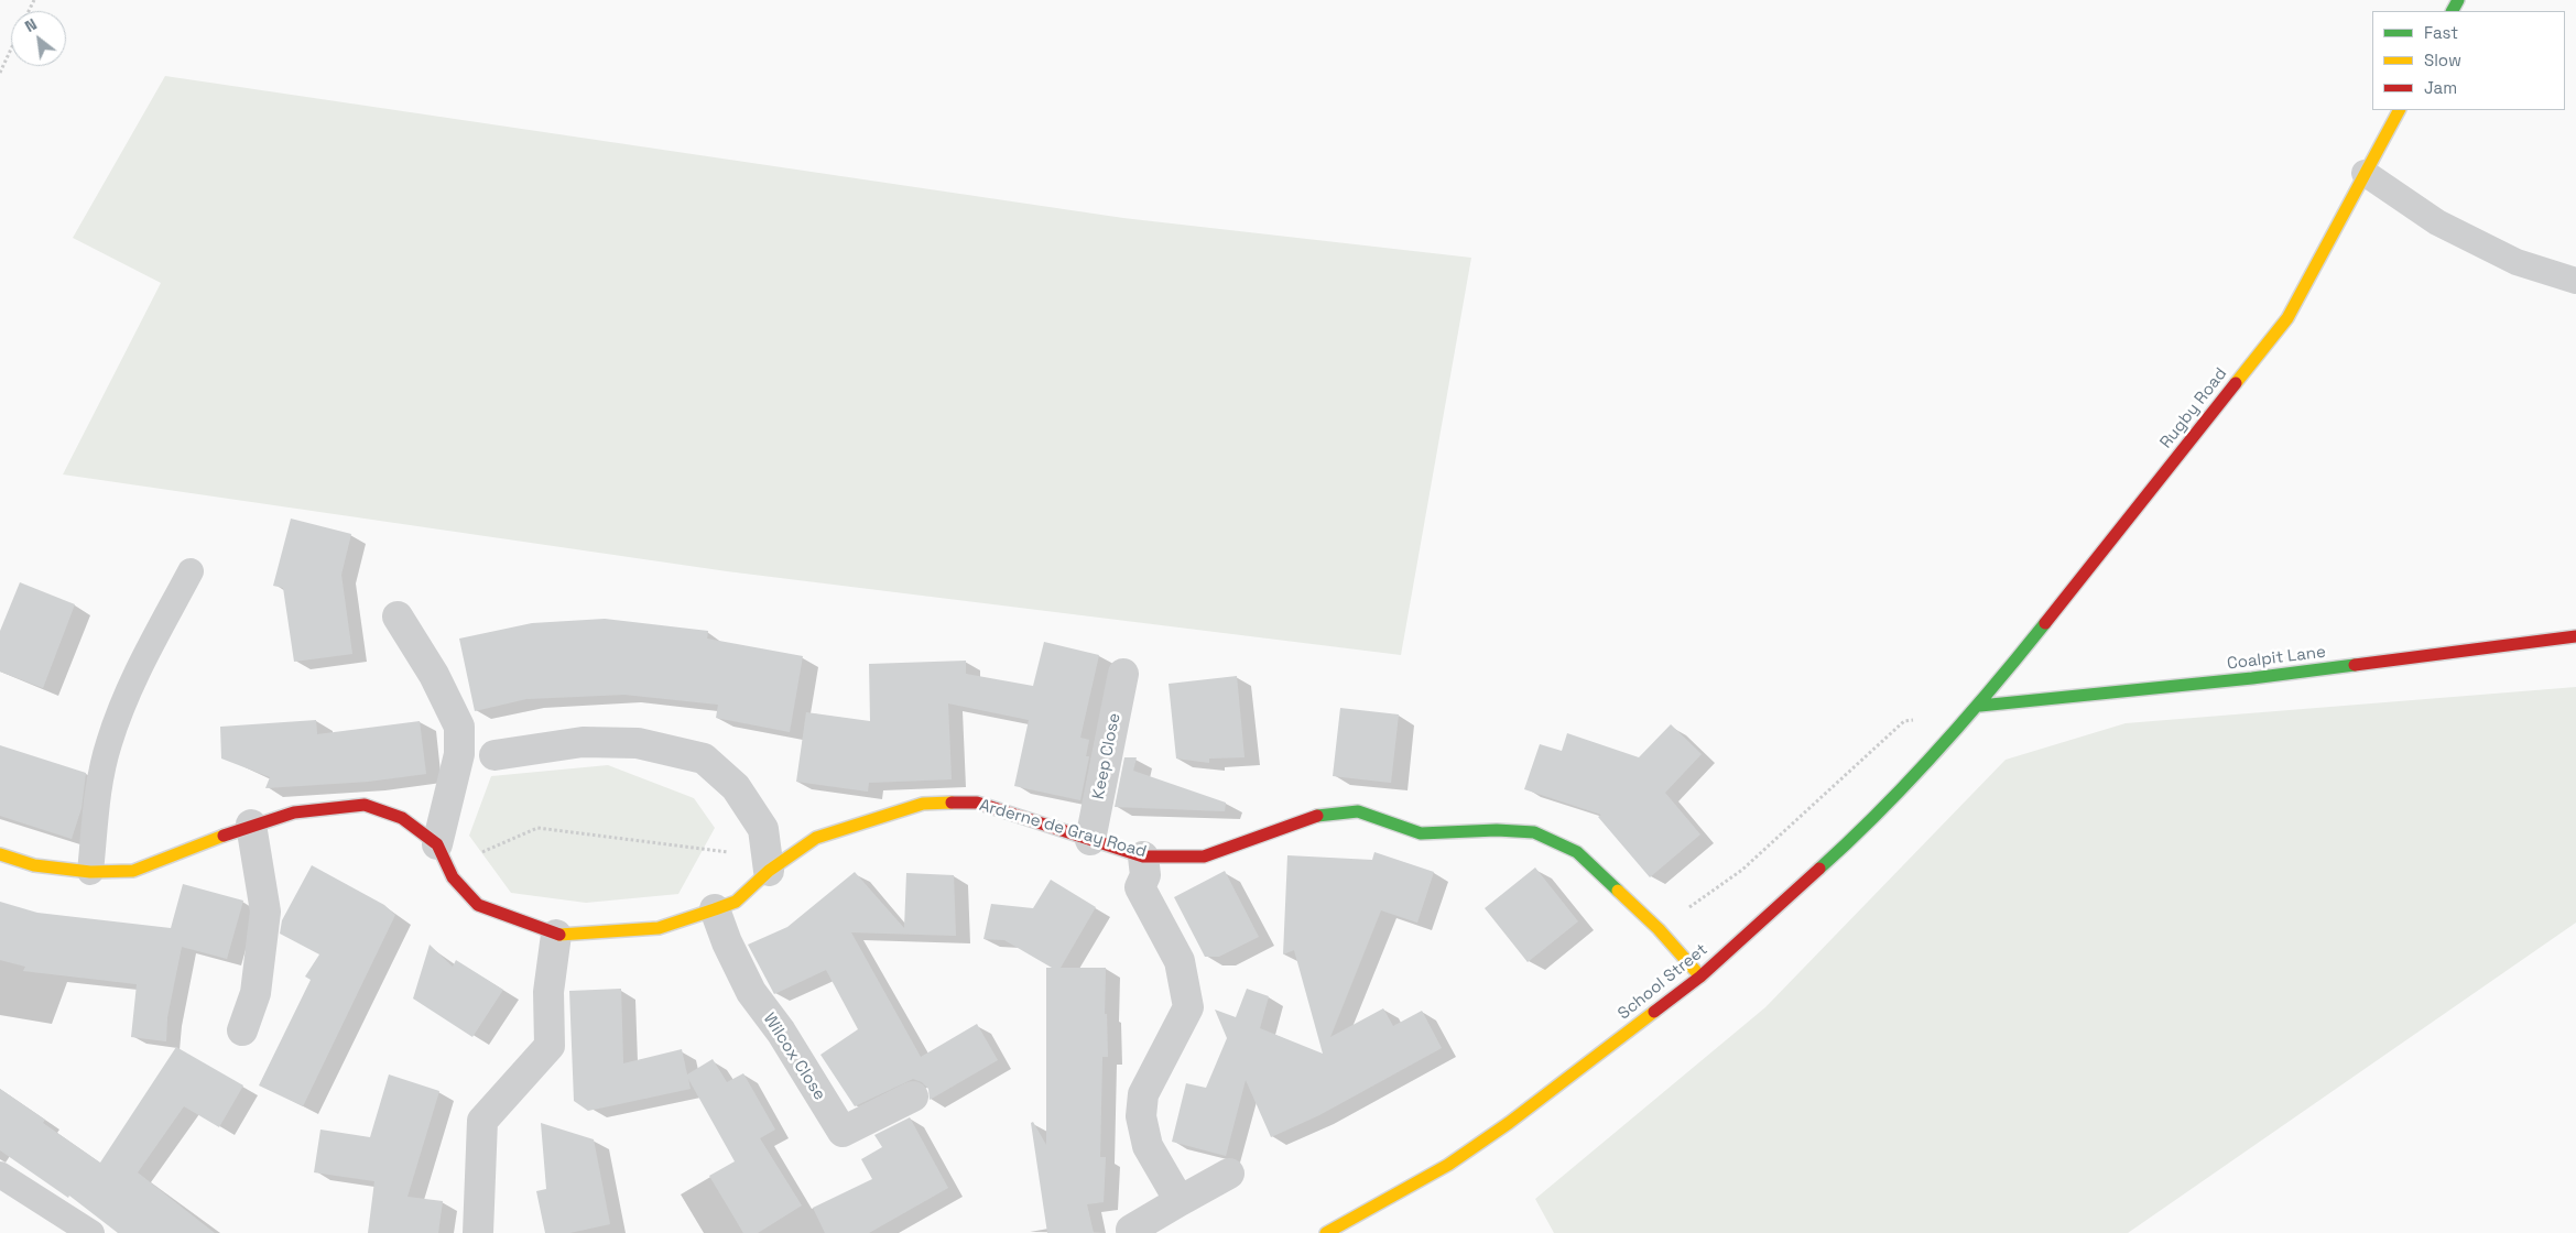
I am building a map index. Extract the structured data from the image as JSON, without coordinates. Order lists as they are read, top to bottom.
{
  "streets": {
    "street": [
      "Rugby Road",
      "Coalpit Lane",
      "Keep Close",
      "Arderne de Gray Road",
      "School Street",
      "Wilcox Close"
    ]
  },
  "crossings": [
    ["Rugby Road", "Coalpit Lane"],
    ["Rugby Road", "School Street"],
    ["Coalpit Lane", "School Street"],
    ["Keep Close", "Arderne de Gray Road"],
    ["Arderne de Gray Road", "School Street"],
    ["Arderne de Gray Road", "Wilcox Close"]
  ],
  "legend": ["Fast", "Slow", "Jam"],
  "north": "top left"
}
